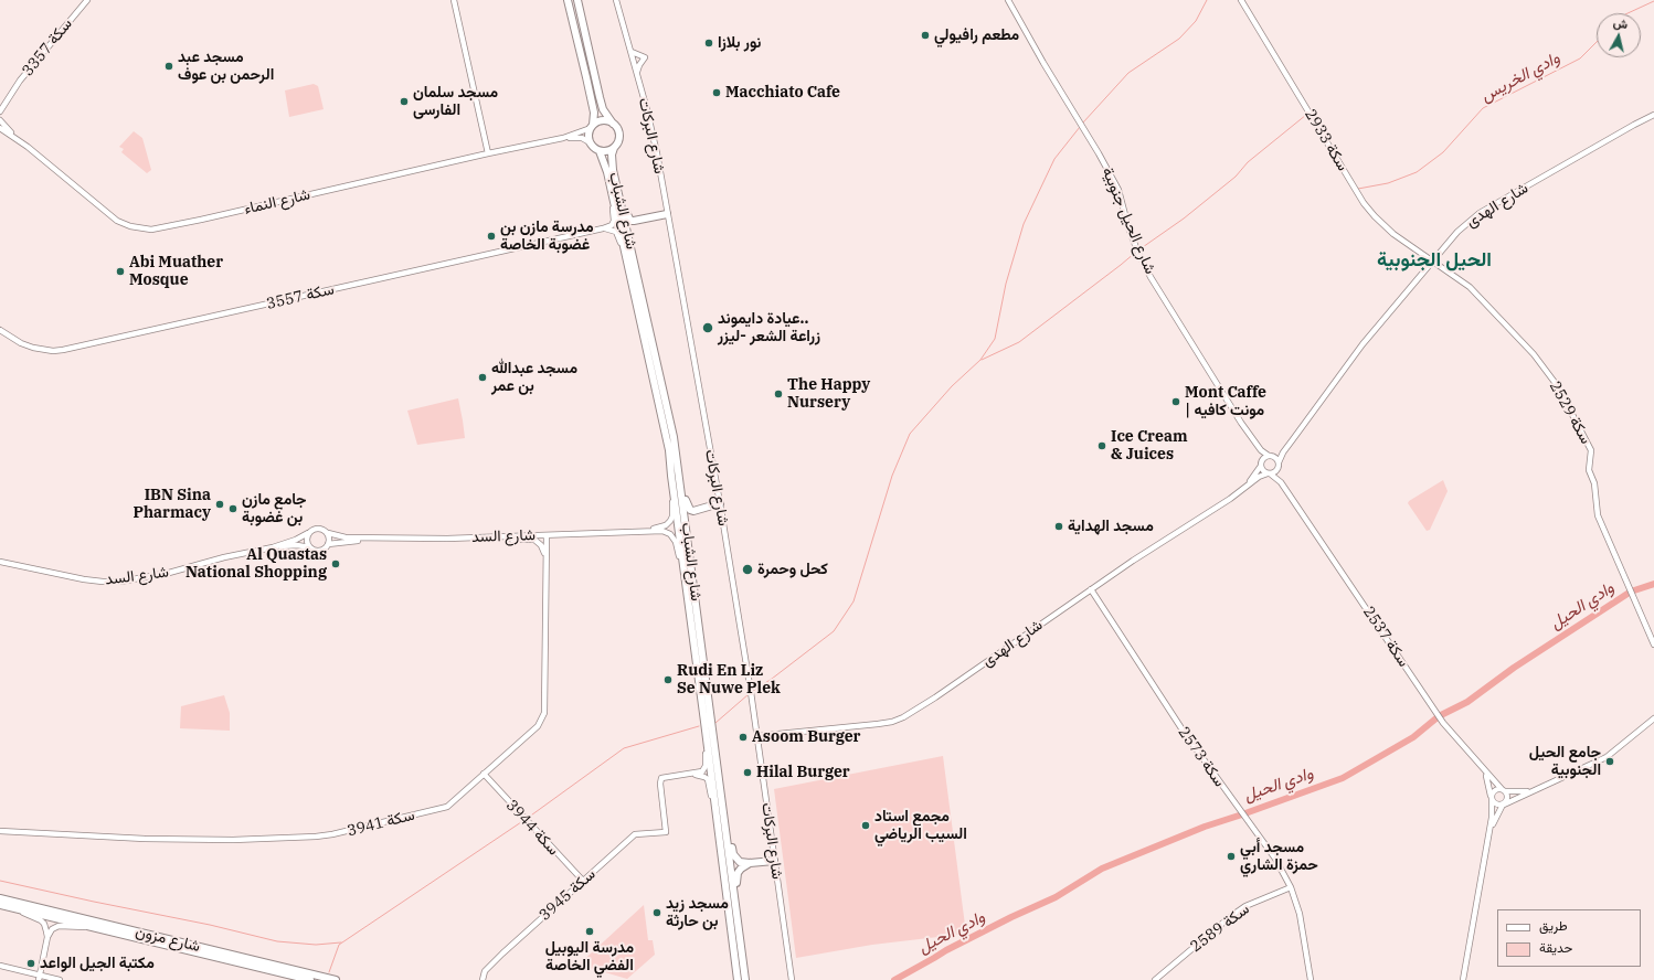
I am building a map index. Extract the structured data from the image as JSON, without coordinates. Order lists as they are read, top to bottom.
{
  "streets": {
    "main road": ["شارع الشباب", "شارع مزون"],
    "street": [
      "سكة 3357",
      "شارع البركات",
      "سكة 2933",
      "شارع النماء",
      "شارع الهدى",
      "شارع الحيل جنوبية",
      "سكة 3557",
      "سكة 2529",
      "شارع السد",
      "سكة 2537",
      "سكة 2573",
      "سكة 3941",
      "سكة 3944",
      "سكة 3945",
      "سكة 2589"
    ]
  },
  "crossings": [
    ["شارع البركات", "شارع الهدى"],
    ["سكة 2933", "شارع الهدى"],
    ["سكة 2933", "سكة 2529"],
    ["شارع النماء", "شارع الشباب"],
    ["شارع الهدى", "سكة 2529"],
    ["شارع الهدى", "سكة 2537"],
    ["شارع الهدى", "سكة 2573"],
    ["شارع السد", "سكة 3941"],
    ["سكة 2573", "سكة 2589"],
    ["سكة 3941", "سكة 3944"],
    ["سكة 3944", "سكة 3945"]
  ],
  "districts": ["الحيل الجنوبية"],
  "water": ["وادي الخريس", "وادي الحيل"],
  "places": [
    "مطعم رافيولي",
    "نور بلازا",
    "مسجد عبد الرحمن بن عوف",
    "Macchiato Cafe",
    "مسجد سلمان الفارسى",
    "مدرسة مازن بن غضوبة الخاصة",
    "Abi Muather Mosque",
    "عيادة دايموند.. زراعة الشعر -ليزر",
    "مسجد عبدالله بن عمر",
    "The Happy Nursery",
    "Mont Caffe | مونت كافيه",
    "Ice Cream & Juices",
    "IBN Sina Pharmacy",
    "جامع مازن بن غضوبة",
    "مسجد الهداية",
    "Al Quastas National Shopping",
    "كحل وحمرة",
    "Rudi En Liz Se Nuwe Plek",
    "Asoom Burger",
    "جامع الحيل الجنوبية",
    "Hilal Burger",
    "مجمع استاد السيب الرياضي",
    "مسجد أبي حمزة الشاري",
    "مسجد زيد بن حارثة",
    "مدرسة اليوبيل الفضي الخاصة",
    "مكتبة الجيل الواعد"
  ],
  "legend": ["طريق", "حديقة"],
  "north": "top"
}
